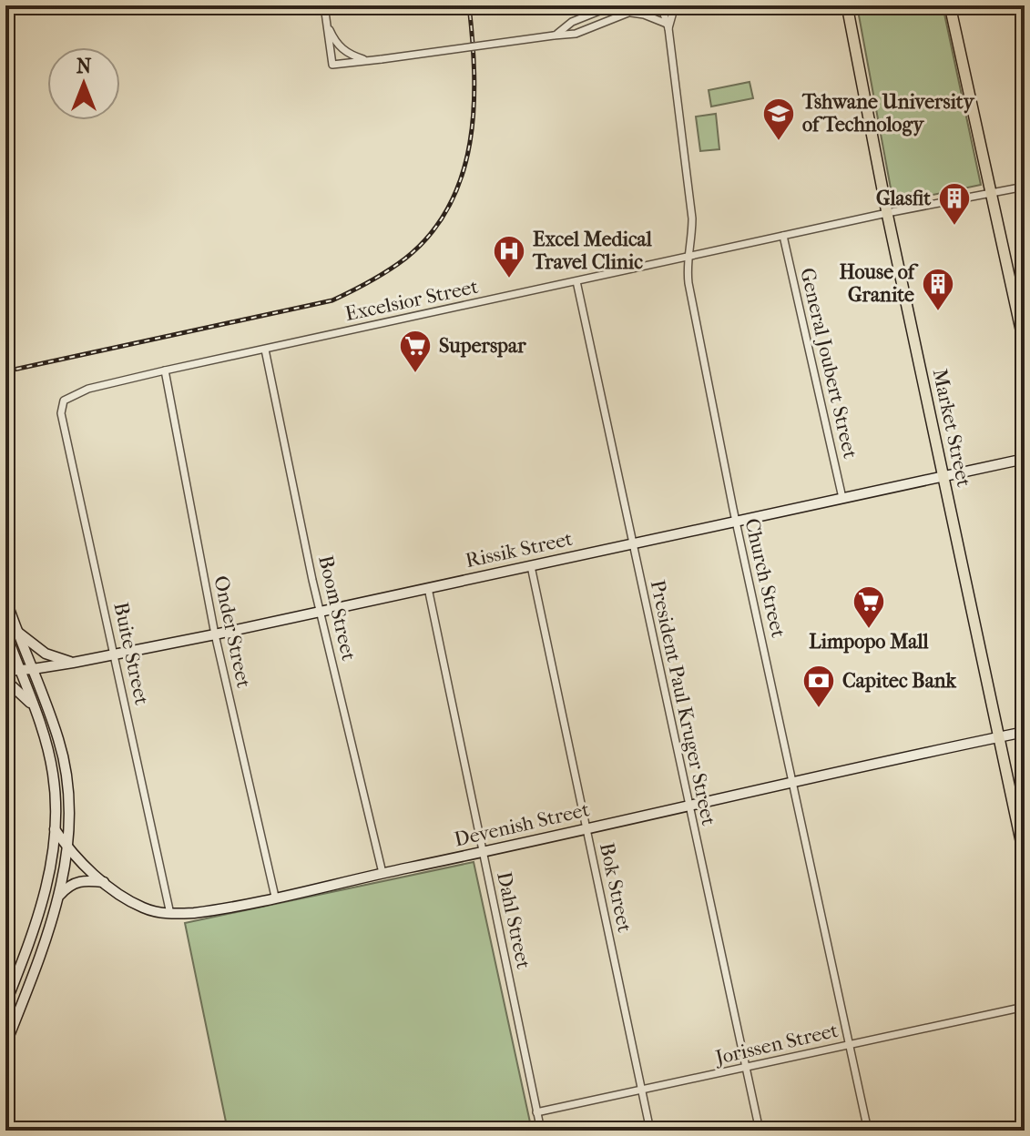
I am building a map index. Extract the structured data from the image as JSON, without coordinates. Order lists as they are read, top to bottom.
{
  "streets": {
    "main road": ["Market Street", "Rissik Street", "Devenish Street"],
    "street": [
      "Excelsior Street",
      "General Joubert Street",
      "Church Street",
      "Boom Street",
      "Onder Street",
      "Buite Street",
      "President Paul Kruger Street",
      "Bok Street",
      "Dahl Street",
      "Jorissen Street"
    ]
  },
  "crossings": [
    ["Excelsior Street", "General Joubert Street"],
    ["Excelsior Street", "Market Street"],
    ["Excelsior Street", "Church Street"],
    ["Excelsior Street", "Boom Street"],
    ["Excelsior Street", "Onder Street"],
    ["Excelsior Street", "Buite Street"],
    ["Excelsior Street", "President Paul Kruger Street"],
    ["General Joubert Street", "Rissik Street"],
    ["Market Street", "Rissik Street"],
    ["Market Street", "Devenish Street"],
    ["Rissik Street", "Church Street"],
    ["Rissik Street", "Boom Street"],
    ["Rissik Street", "Onder Street"],
    ["Rissik Street", "Buite Street"],
    ["Rissik Street", "President Paul Kruger Street"],
    ["Rissik Street", "Bok Street"],
    ["Rissik Street", "Dahl Street"],
    ["Church Street", "Devenish Street"],
    ["Church Street", "Jorissen Street"],
    ["Boom Street", "Devenish Street"],
    ["Onder Street", "Devenish Street"],
    ["Buite Street", "Devenish Street"],
    ["President Paul Kruger Street", "Devenish Street"],
    ["President Paul Kruger Street", "Jorissen Street"],
    ["Devenish Street", "Bok Street"],
    ["Devenish Street", "Dahl Street"],
    ["Bok Street", "Jorissen Street"],
    ["Dahl Street", "Jorissen Street"]
  ],
  "places": {
    "school or university": ["Tshwane University of Technology"],
    "building": ["Glasfit", "House of Granite"],
    "hospital": ["Excel Medical Travel Clinic"],
    "supermarket": ["Superspar", "Limpopo Mall"],
    "bank": ["Capitec Bank"]
  },
  "north": "top"
}
